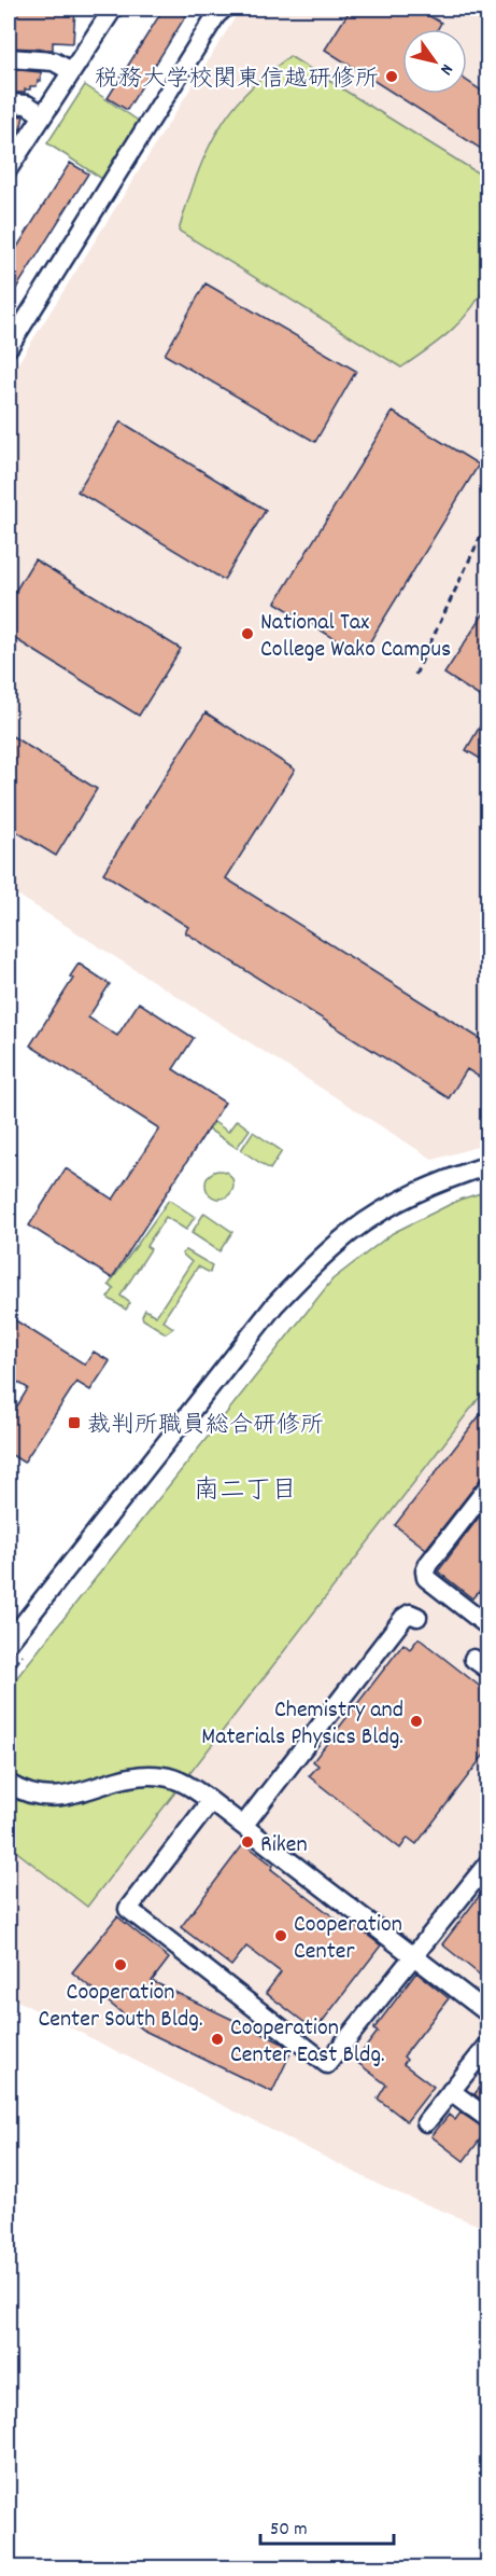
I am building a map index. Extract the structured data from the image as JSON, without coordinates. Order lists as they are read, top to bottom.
{
  "districts": ["南二丁目"],
  "places": {
    "other": [
      "税務大学校関東信越研修所",
      "National Tax College Wako Campus",
      "Chemistry and Materials Physics Bldg.",
      "Riken",
      "Cooperation Center",
      "Cooperation Center South Bldg.",
      "Cooperation Center East Bldg."
    ],
    "transit": ["裁判所職員総合研修所"]
  },
  "scale_bar": "50 m",
  "north": "bottom right"
}
